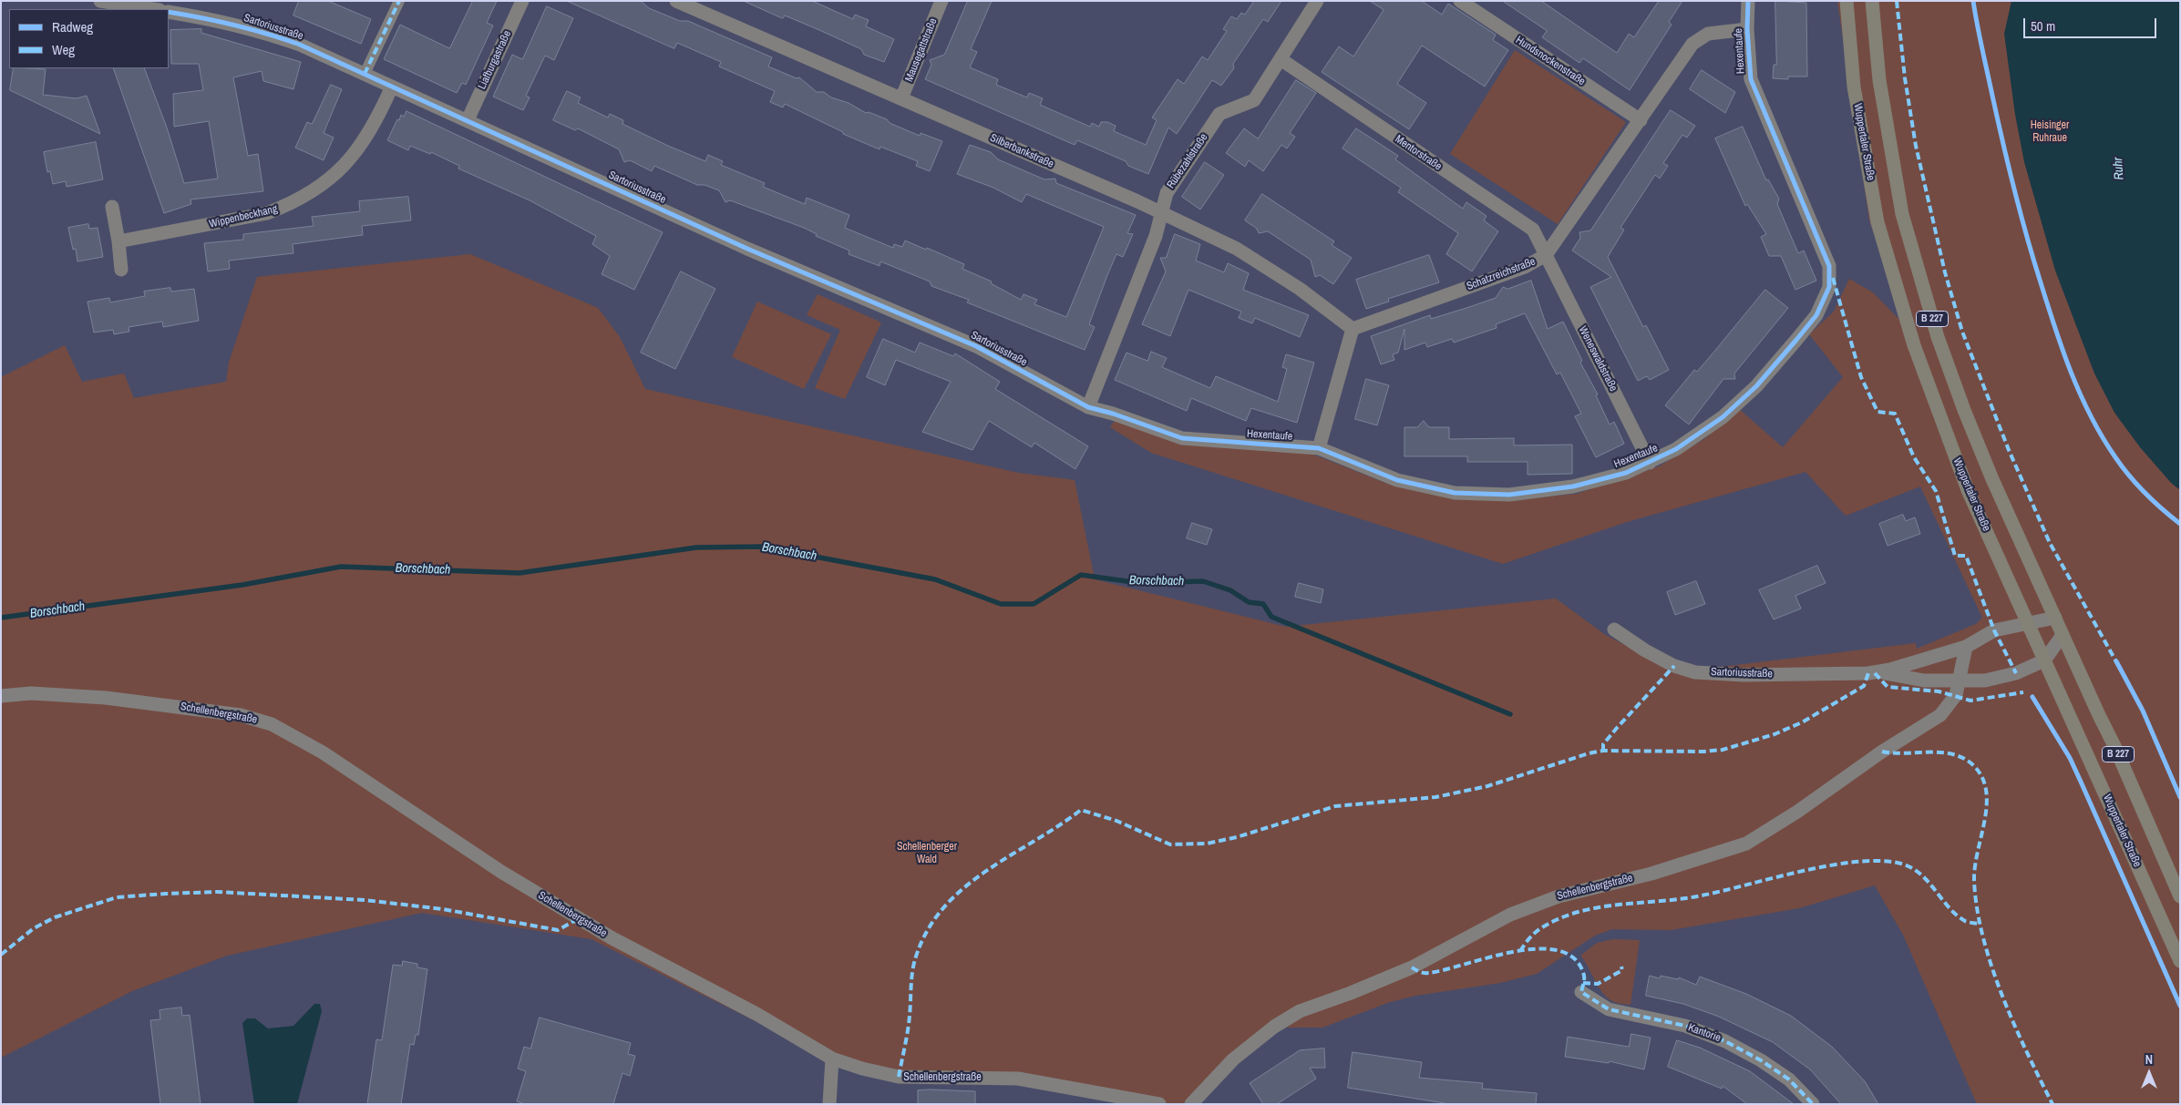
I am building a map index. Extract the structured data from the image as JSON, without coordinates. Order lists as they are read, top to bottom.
{
  "streets": {
    "main road": ["Wuppertaler Straße", "B 227"],
    "street": [
      "Sartoriusstraße",
      "Mausegattstraße",
      "Hexentaufe",
      "Liafburgastraße",
      "Hundsnockenstraße",
      "Silberbankstraße",
      "Mentorstraße",
      "Rübezahlstraße",
      "Wippenbeckhang",
      "Schatzreichstraße",
      "Weneswaldstraße",
      "Schellenbergstraße",
      "Kantorie"
    ]
  },
  "crossings": [
    ["Sartoriusstraße", "Hexentaufe"],
    ["Sartoriusstraße", "Liafburgastraße"],
    ["Sartoriusstraße", "Wuppertaler Straße"],
    ["Sartoriusstraße", "Rübezahlstraße"],
    ["Sartoriusstraße", "Wippenbeckhang"],
    ["Sartoriusstraße", "B 227"],
    ["Sartoriusstraße", "Schellenbergstraße"],
    ["Mausegattstraße", "Silberbankstraße"],
    ["Hexentaufe", "Rübezahlstraße"],
    ["Hexentaufe", "Schatzreichstraße"],
    ["Hexentaufe", "Weneswaldstraße"],
    ["Hundsnockenstraße", "Schatzreichstraße"],
    ["Silberbankstraße", "Rübezahlstraße"],
    ["Silberbankstraße", "Schatzreichstraße"],
    ["Mentorstraße", "Rübezahlstraße"],
    ["Mentorstraße", "Schatzreichstraße"],
    ["Mentorstraße", "Weneswaldstraße"],
    ["Schatzreichstraße", "Weneswaldstraße"]
  ],
  "water": ["Ruhr", "Borschbach"],
  "parks": ["Heisinger Ruhraue", "Schellenberger Wald"],
  "legend": ["Radweg", "Weg"],
  "scale_bar": "50 m",
  "north": "top"
}
